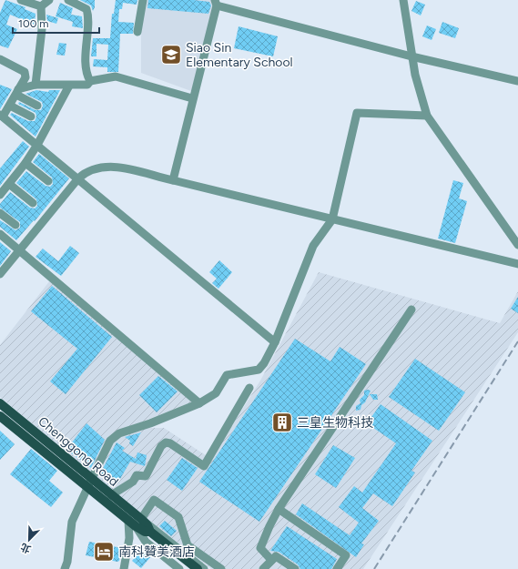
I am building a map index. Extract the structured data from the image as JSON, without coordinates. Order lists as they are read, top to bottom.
{
  "streets": {
    "main road": ["Chenggong Road"]
  },
  "places": {
    "school or university": ["Siao Sin Elementary School"],
    "building": ["三皇生物科技"],
    "hotel": ["南科贊美酒店"]
  },
  "scale_bar": "100 m",
  "north": "bottom left"
}
